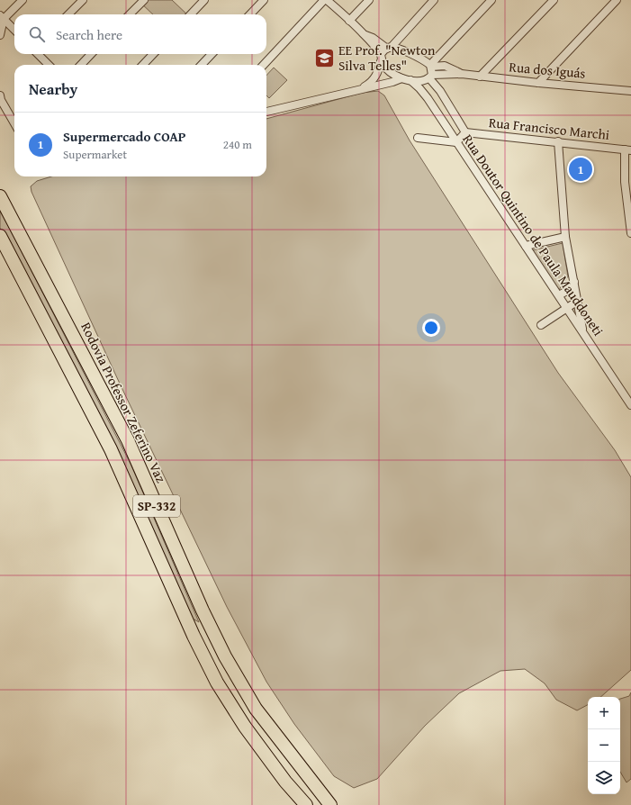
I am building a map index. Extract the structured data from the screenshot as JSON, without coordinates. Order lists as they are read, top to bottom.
{
  "streets": {
    "highway": ["Rodovia Professor Zeferino Vaz", "SP-332"],
    "street": ["Rua dos Iguás", "Rua Francisco Marchi", "Rua Doutor Quintino de Paula Mauddoneti"]
  },
  "crossings": [
    ["Rua dos Iguás", "Rua Doutor Quintino de Paula Mauddoneti"]
  ],
  "places": {
    "school or university": ["EE Prof. \"Newton Silva Telles\""]
  },
  "page": {
    "search": "Search here",
    "heading": "Nearby",
    "list": [
      {
        "mark": "1",
        "name": "Supermercado COAP",
        "note": "Supermarket",
        "value": "240 m"
      }
    ],
    "pins": "1",
    "map_buttons": ["+", "−"]
  }
}
